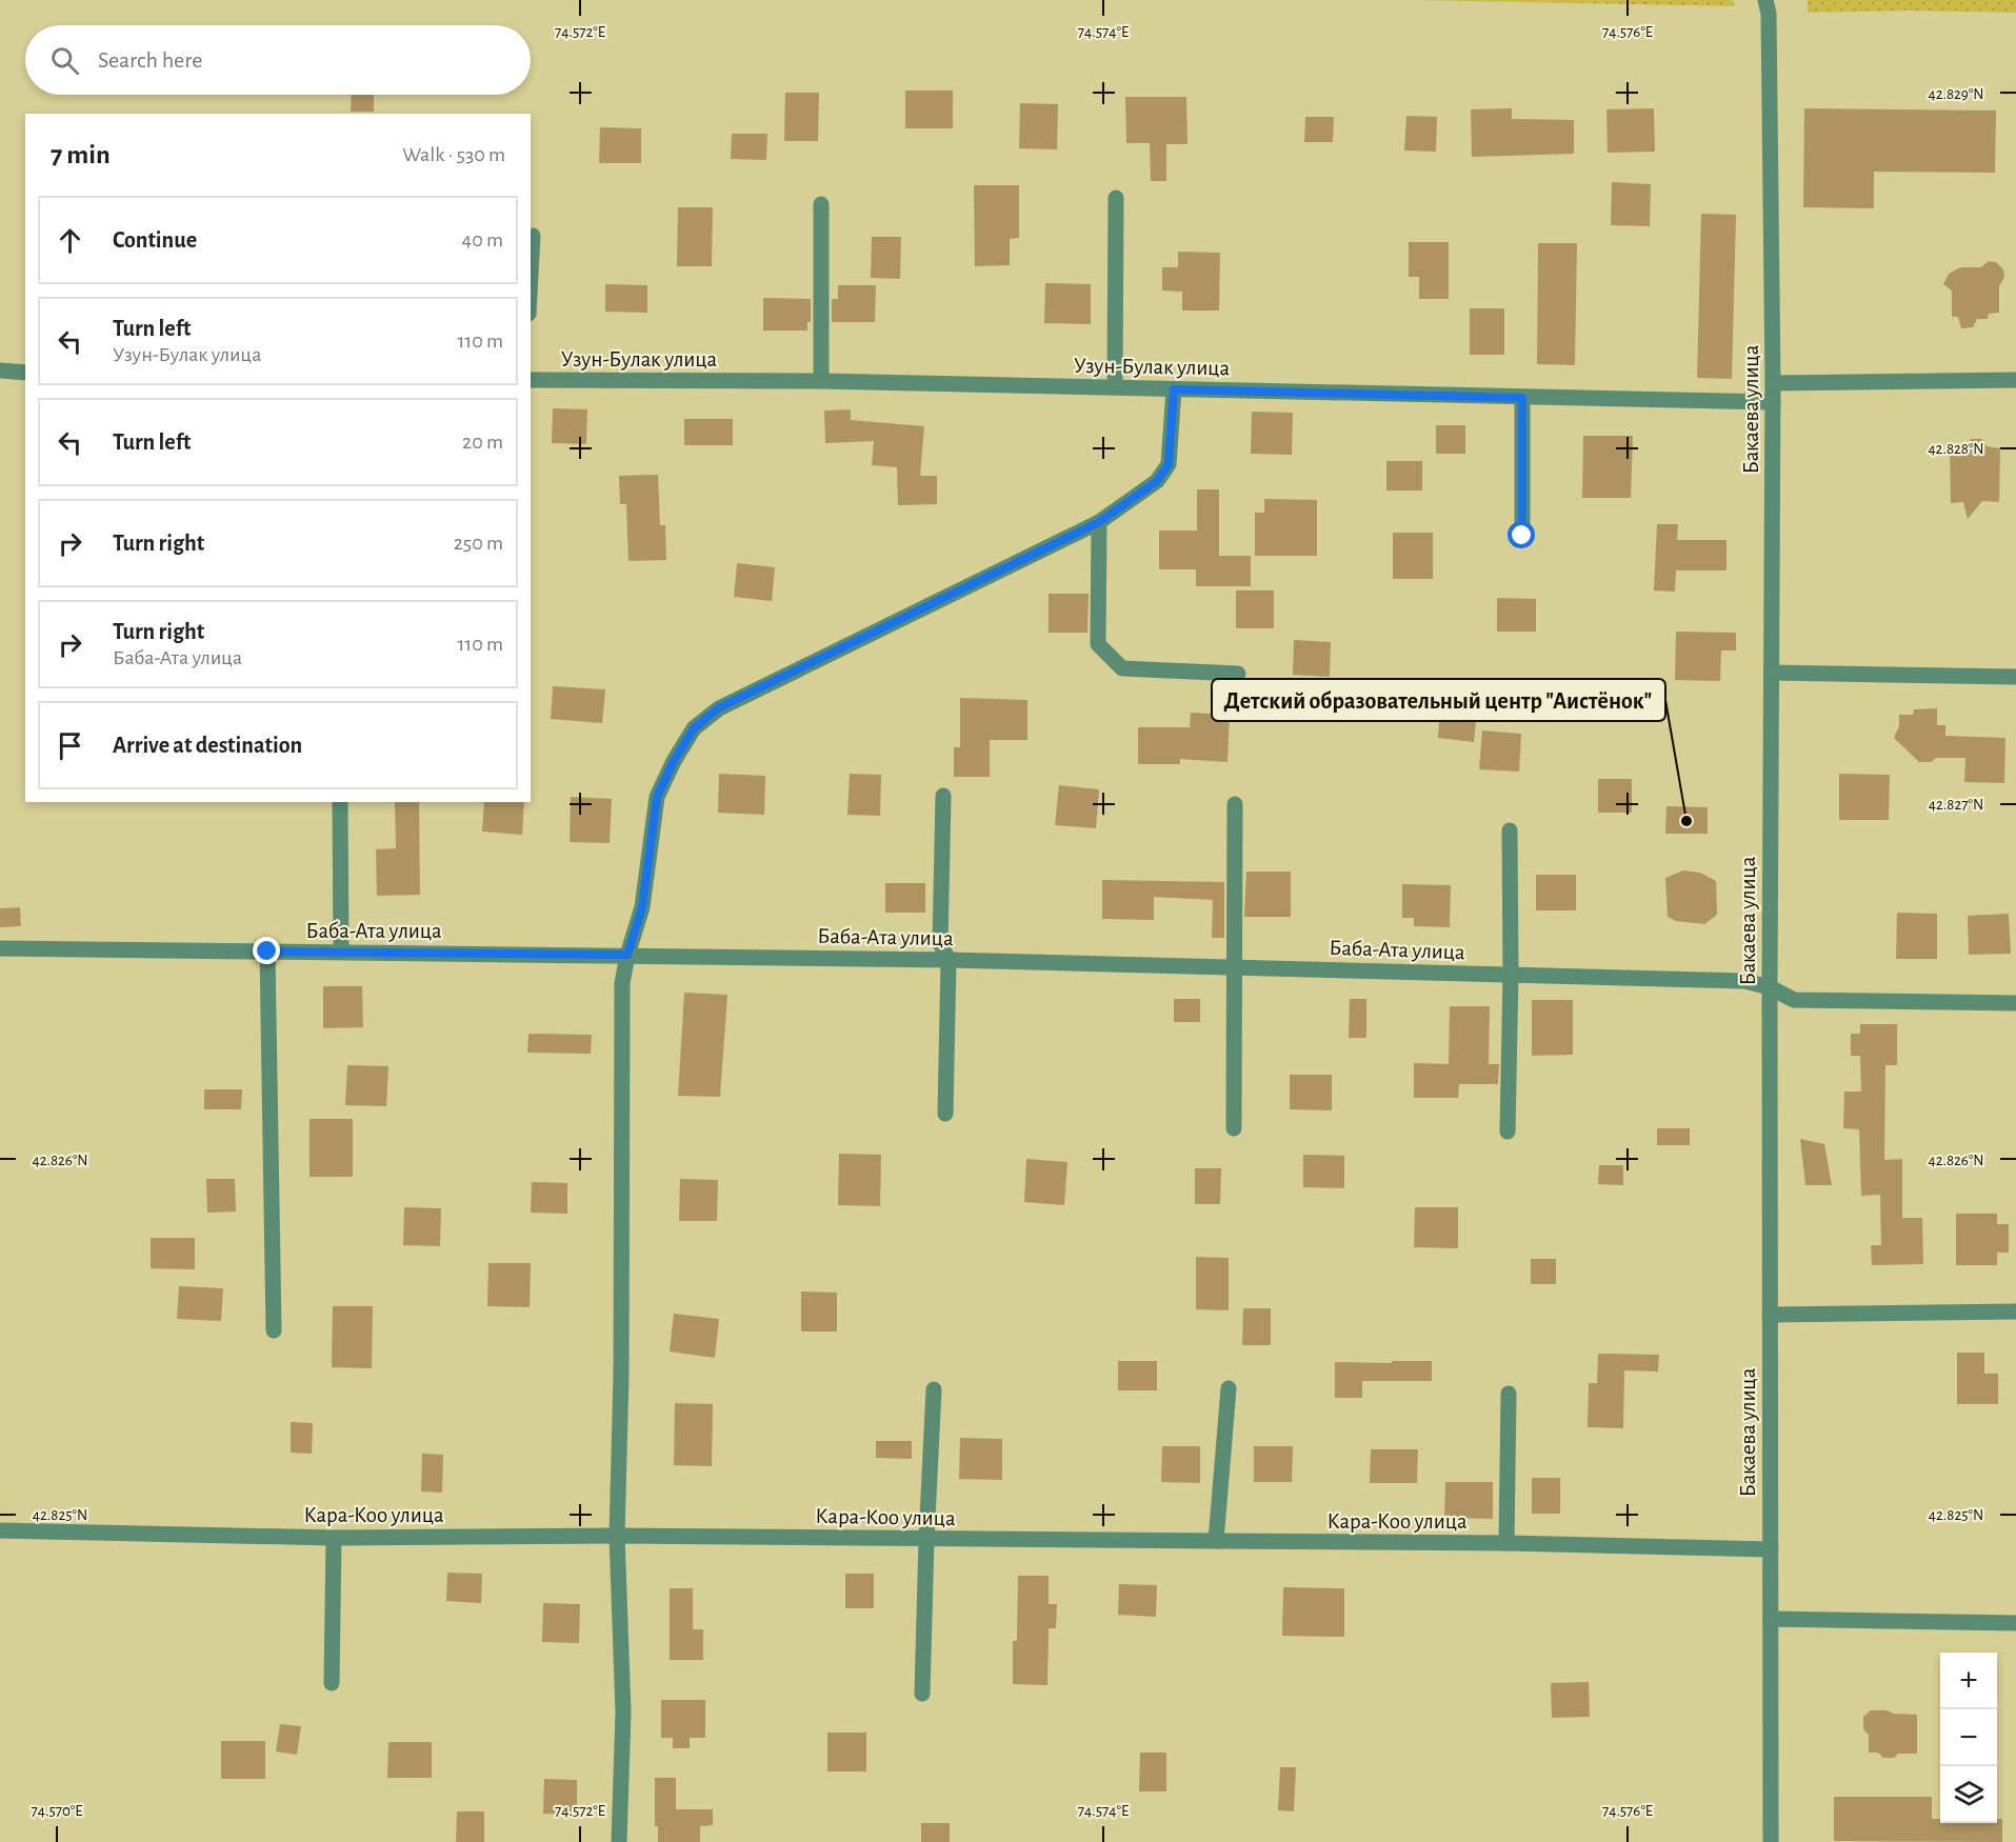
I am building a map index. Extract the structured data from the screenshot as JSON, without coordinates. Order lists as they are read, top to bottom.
{
  "streets": {
    "street": [
      "Узун-Булак улица",
      "Бакаева улица",
      "Баба-Ата улица",
      "Кара-Коо улица"
    ]
  },
  "crossings": [
    ["Узун-Булак улица", "Бакаева улица"],
    ["Бакаева улица", "Баба-Ата улица"],
    ["Бакаева улица", "Кара-Коо улица"]
  ],
  "places": ["Детский образовательный центр \"Аистёнок\""],
  "page": {
    "search": "Search here",
    "heading": ["7 min", "Walk · 530 m"],
    "list": [
      ["Continue", "40 m"],
      ["Turn left", "Узун-Булак улица", "110 m"],
      ["Turn left", "20 m"],
      ["Turn right", "250 m"],
      ["Turn right", "Баба-Ата улица", "110 m"],
      "Arrive at destination"
    ],
    "map_buttons": ["+", "−"]
  },
  "coordinates": [
    "74.572°E",
    "74.574°E",
    "74.576°E",
    "42.829°N",
    "42.828°N",
    "42.827°N",
    "42.826°N",
    "42.825°N",
    "74.570°E"
  ]
}
